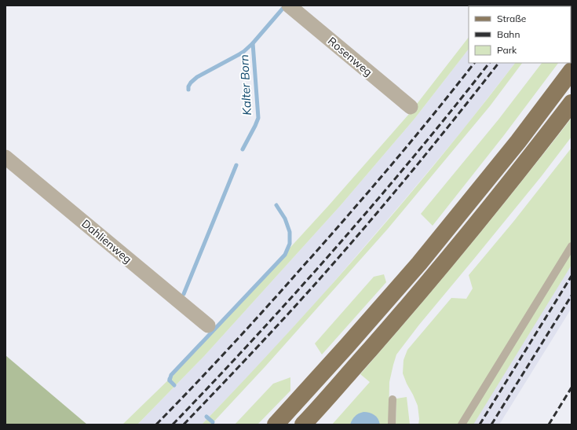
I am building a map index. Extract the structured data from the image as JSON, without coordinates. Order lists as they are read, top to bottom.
{
  "streets": {
    "street": ["Rosenweg", "Dahlienweg"]
  },
  "water": ["Kalter Born"],
  "legend": ["Straße", "Bahn", "Park"]
}
